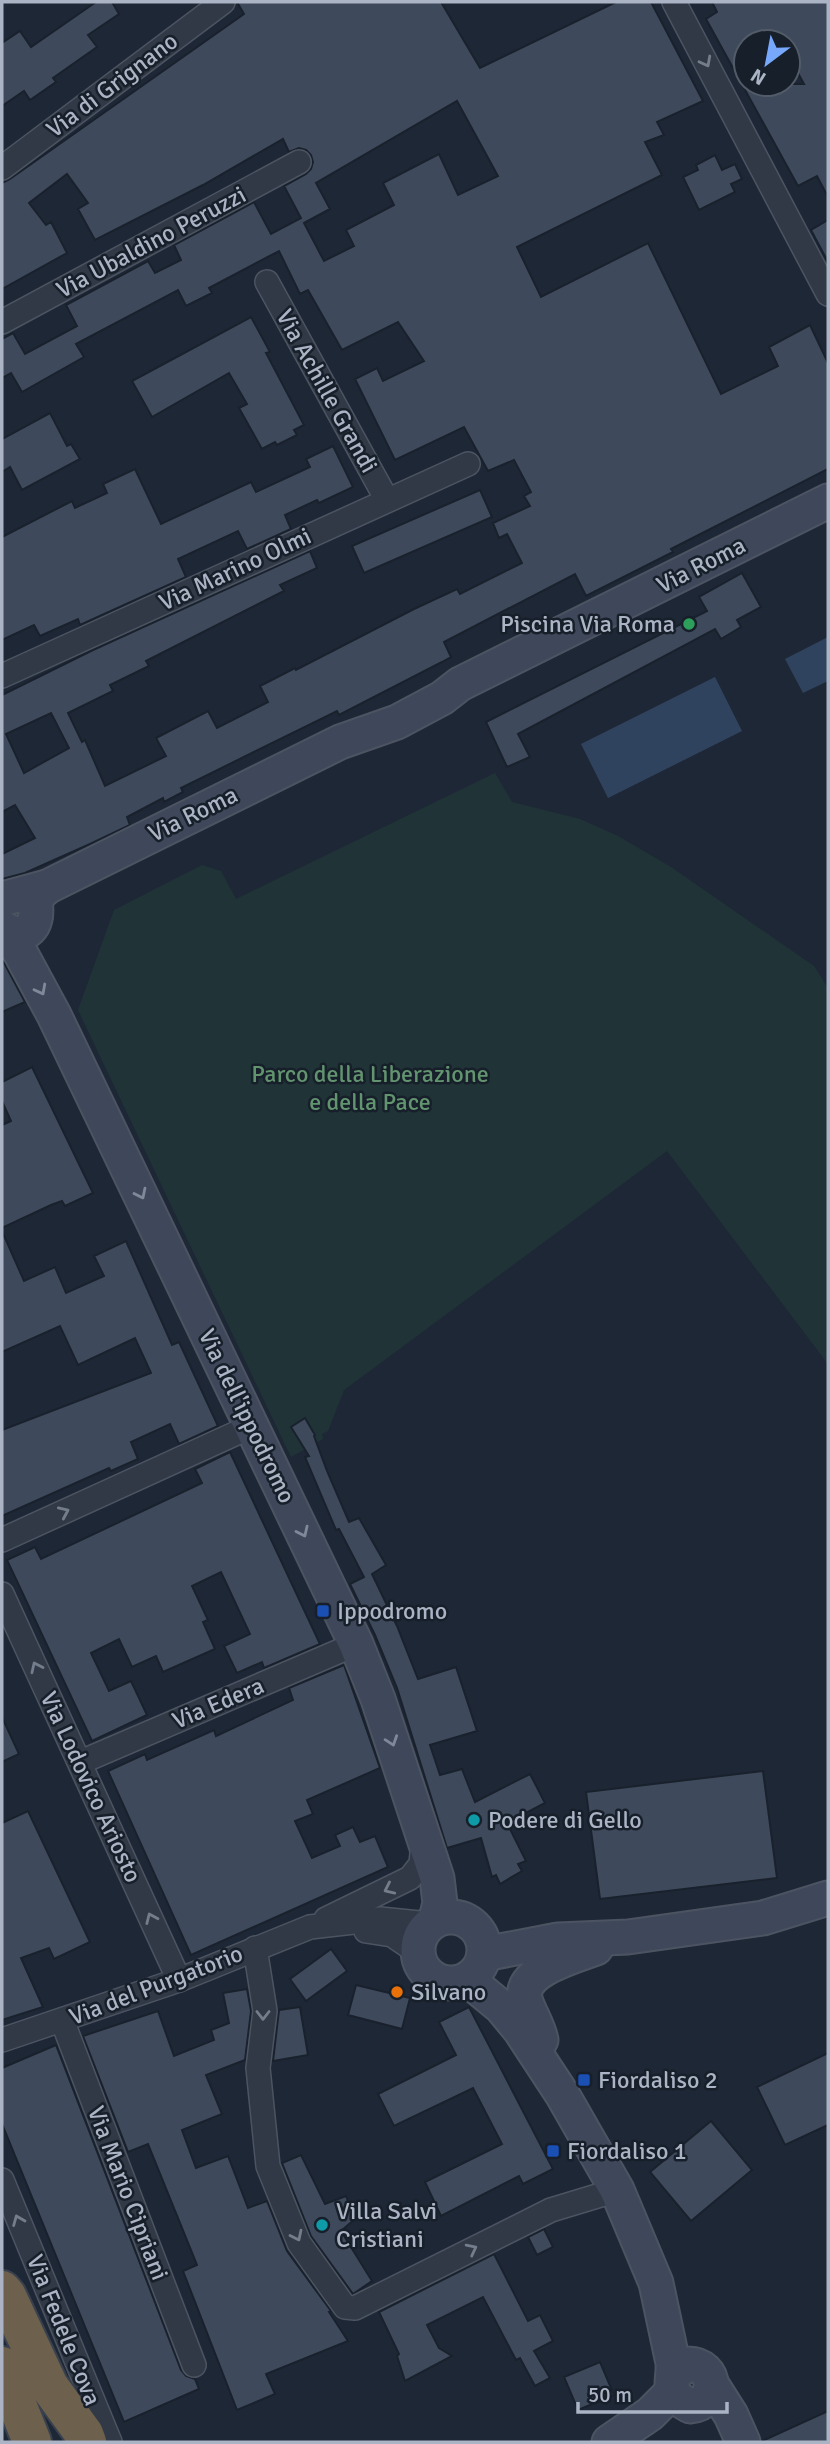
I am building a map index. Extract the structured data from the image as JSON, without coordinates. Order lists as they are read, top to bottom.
{
  "streets": {
    "street": [
      "Via di Grignano",
      "Via Ubaldino Peruzzi",
      "Via Achille Grandi",
      "Via Roma",
      "Via Marino Olmi",
      "Via dell'ippodromo",
      "Via Edera",
      "Via Lodovico Ariosto",
      "Via del Purgatorio",
      "Via Mario Cipriani",
      "Via Fedele Cova"
    ]
  },
  "crossings": [
    ["Via Achille Grandi", "Via Marino Olmi"],
    ["Via Roma", "Via dell'ippodromo"],
    ["Via dell'ippodromo", "Via Edera"],
    ["Via dell'ippodromo", "Via del Purgatorio"],
    ["Via Edera", "Via Lodovico Ariosto"],
    ["Via Lodovico Ariosto", "Via del Purgatorio"],
    ["Via del Purgatorio", "Via Mario Cipriani"]
  ],
  "one_way": ["Via dell'ippodromo", "Via Lodovico Ariosto", "Via Fedele Cova"],
  "parks": ["Parco della Liberazione e della Pace"],
  "places": {
    "other": [
      "Piscina Via Roma",
      "Podere di Gello",
      "Silvano",
      "Villa Salvi Cristiani"
    ],
    "transit": ["Ippodromo", "Fiordaliso 2", "Fiordaliso 1"]
  },
  "scale_bar": "50 m",
  "north": "bottom left"
}
